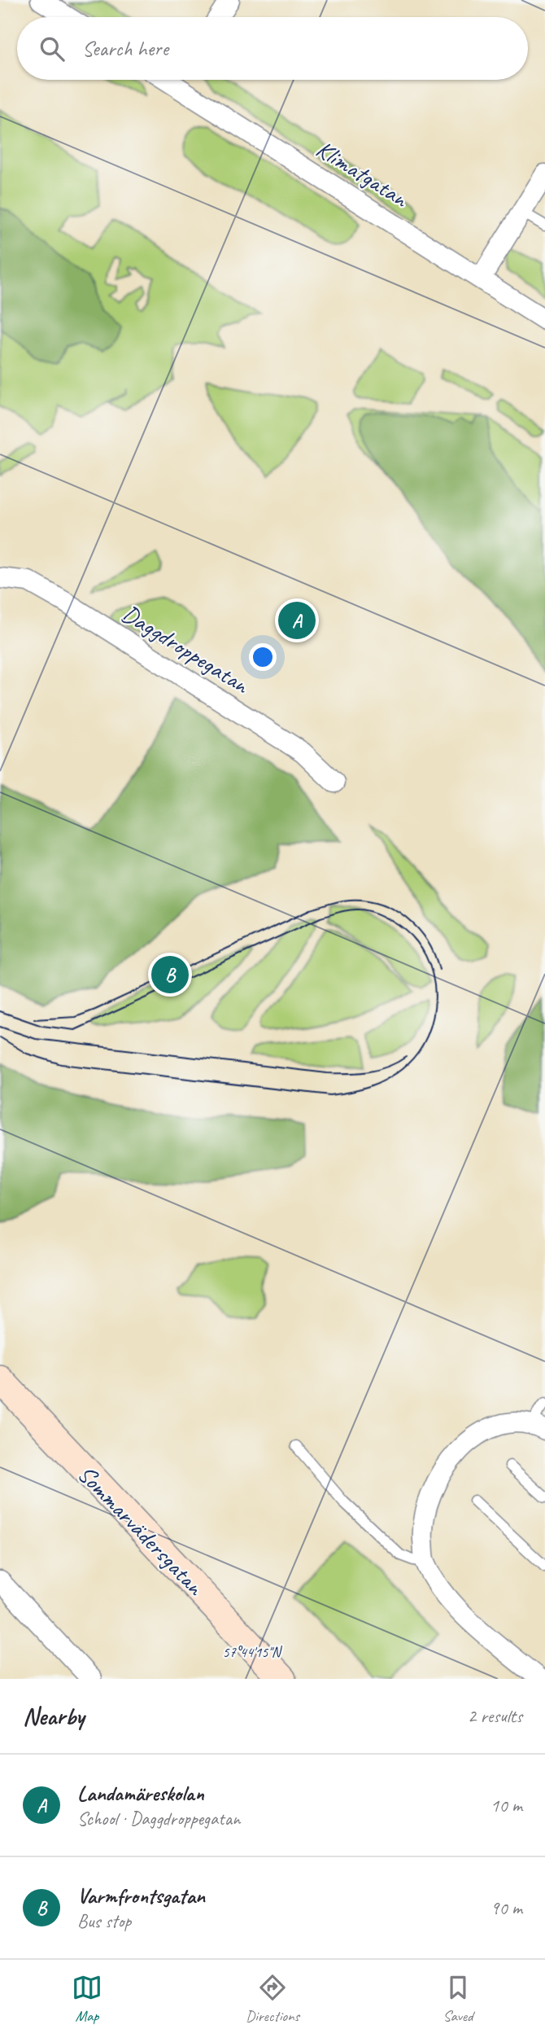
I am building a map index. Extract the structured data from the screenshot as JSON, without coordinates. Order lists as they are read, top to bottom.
{
  "streets": {
    "street": ["Klimatgatan", "Daggdroppegatan", "Sommarvädersgatan"]
  },
  "page": {
    "search": "Search here",
    "pins": ["A", "B"],
    "heading": ["Nearby", "2 results"],
    "list": [
      {
        "mark": "A",
        "name": "Landamäreskolan",
        "note": "School · Daggdroppegatan",
        "value": "10 m"
      },
      {
        "mark": "B",
        "name": "Varmfrontsgatan",
        "note": "Bus stop",
        "value": "90 m"
      }
    ],
    "nav": ["Map", "Directions", "Saved"]
  },
  "coordinates": ["57°44'15\"N"]
}
